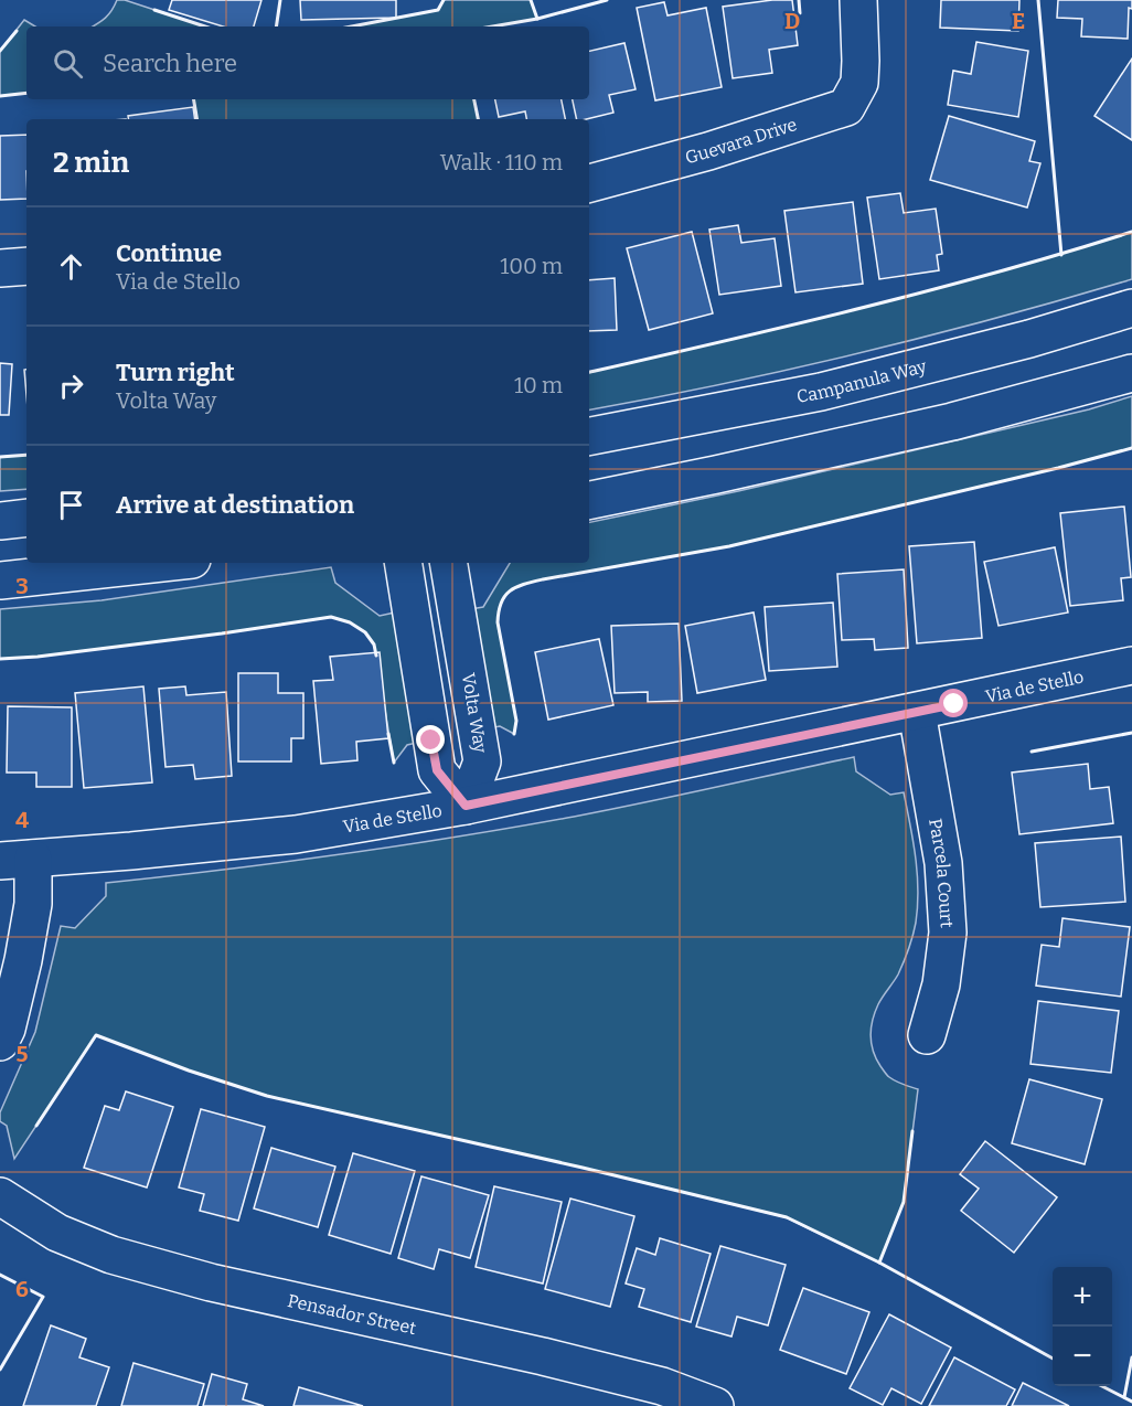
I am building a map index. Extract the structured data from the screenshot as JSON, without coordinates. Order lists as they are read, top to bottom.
{
  "streets": {
    "street": [
      "Guevara Drive",
      "Campanula Way",
      "Via de Stello",
      "Volta Way",
      "Parcela Court",
      "Pensador Street"
    ]
  },
  "crossings": [
    ["Via de Stello", "Volta Way"],
    ["Via de Stello", "Parcela Court"]
  ],
  "page": {
    "search": "Search here",
    "heading": ["2 min", "Walk · 110 m"],
    "list": [
      ["Continue", "Via de Stello", "100 m"],
      ["Turn right", "Volta Way", "10 m"],
      "Arrive at destination"
    ],
    "map_buttons": ["+", "−"]
  },
  "grid": {
    "columns": ["D", "E"],
    "rows": [
      "3",
      "4",
      "5",
      "6"
    ]
  }
}
